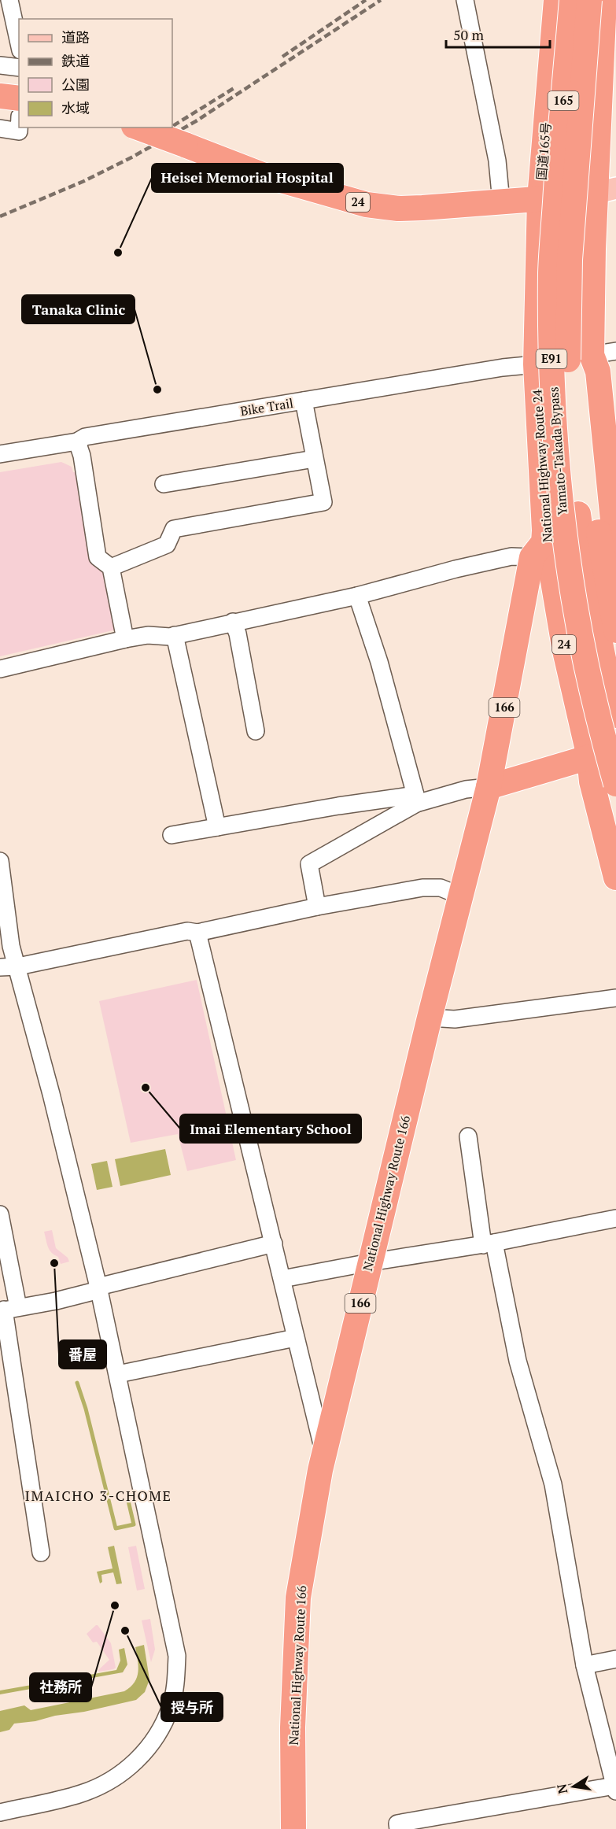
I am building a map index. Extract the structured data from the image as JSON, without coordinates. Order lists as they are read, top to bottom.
{
  "streets": {
    "highway": [
      "165",
      "国道165号",
      "24",
      "E91",
      "Yamato-Takada Bypass",
      "National Highway Route 24",
      "166",
      "National Highway Route 166"
    ],
    "street": ["Bike Trail"]
  },
  "crossings": [
    ["国道165号", "24"],
    ["国道165号", "Yamato-Takada Bypass"],
    ["国道165号", "National Highway Route 24"],
    ["24", "Yamato-Takada Bypass"],
    ["24", "National Highway Route 24"],
    ["Bike Trail", "National Highway Route 24"],
    ["Yamato-Takada Bypass", "National Highway Route 24"],
    ["National Highway Route 24", "National Highway Route 166"]
  ],
  "districts": ["IMAICHO 3-CHOME"],
  "places": [
    "Heisei Memorial Hospital",
    "Tanaka Clinic",
    "Imai Elementary School",
    "番屋",
    "社務所",
    "授与所"
  ],
  "legend": [
    "道路",
    "鉄道",
    "公園",
    "水域"
  ],
  "scale_bar": "50 m",
  "north": "left"
}
